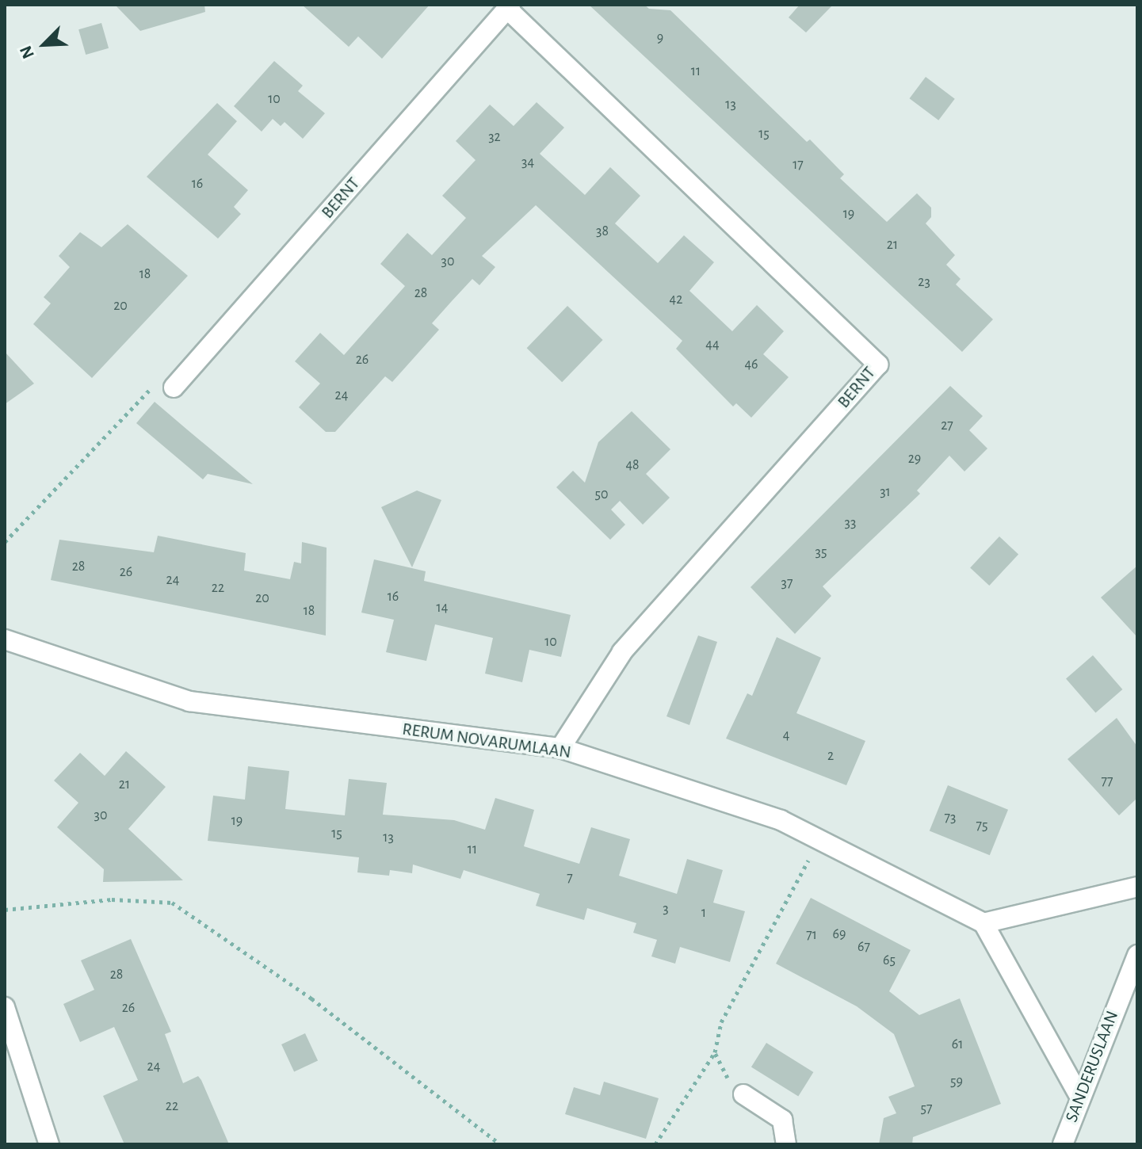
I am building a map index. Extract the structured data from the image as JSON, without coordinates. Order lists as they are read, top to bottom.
{
  "streets": {
    "street": ["BERNT", "RERUM NOVARUMLAAN", "SANDERUSLAAN"]
  },
  "crossings": [
    ["BERNT", "RERUM NOVARUMLAAN"]
  ],
  "house_numbers": [
    "9",
    "11",
    "10",
    "13",
    "15",
    "32",
    "34",
    "17",
    "16",
    "19",
    "38",
    "21",
    "30",
    "18",
    "23",
    "28",
    "42",
    "20",
    "44",
    "26",
    "46",
    "24",
    "27",
    "29",
    "48",
    "31",
    "50",
    "33",
    "35",
    "28",
    "26",
    "24",
    "37",
    "22",
    "16",
    "20",
    "14",
    "18",
    "10",
    "4",
    "2",
    "77",
    "21",
    "30",
    "73",
    "19",
    "75",
    "15",
    "13",
    "11",
    "7",
    "3",
    "1",
    "69",
    "71",
    "67",
    "65",
    "28",
    "26",
    "61",
    "24",
    "59",
    "22",
    "57"
  ],
  "north": "bottom left"
}
